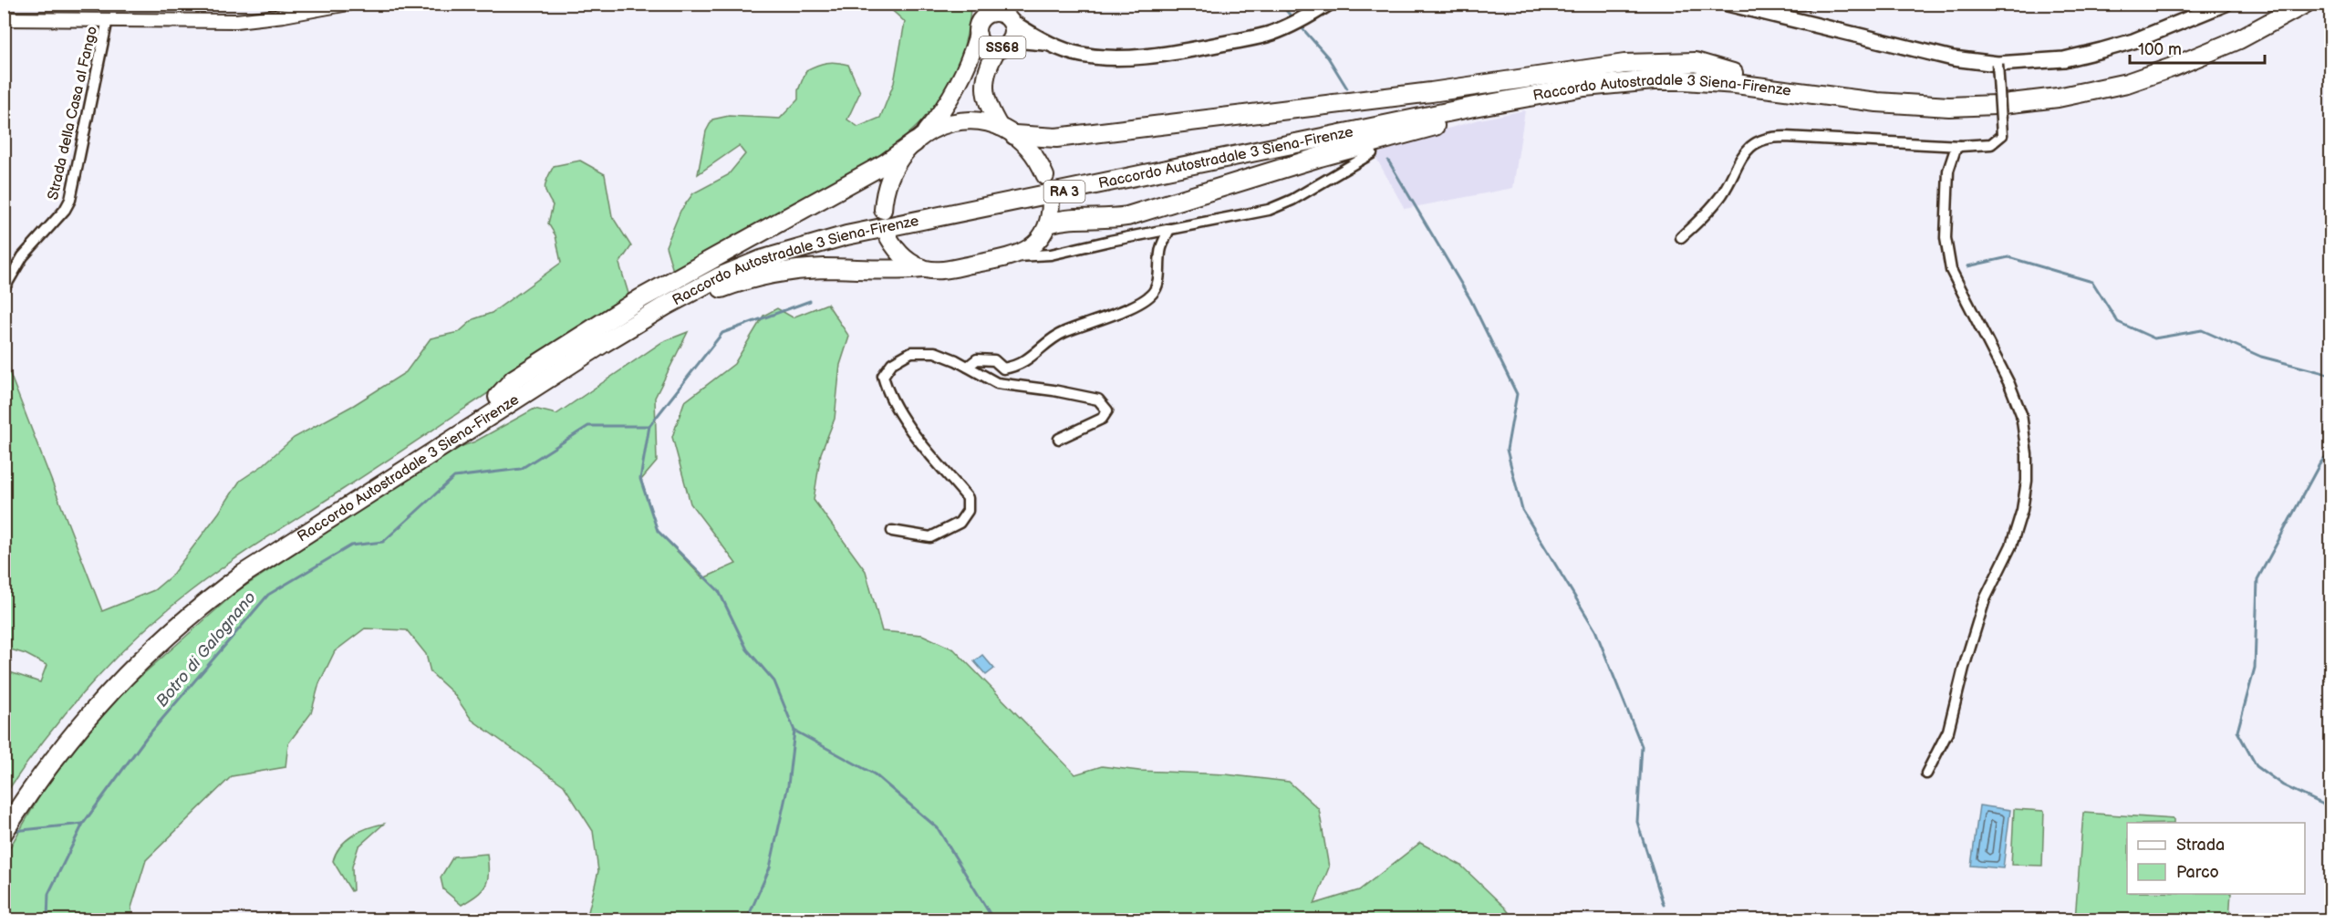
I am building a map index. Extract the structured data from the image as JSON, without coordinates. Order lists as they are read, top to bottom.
{
  "streets": {
    "highway": ["Raccordo Autostradale 3 Siena-Firenze", "RA 3"],
    "main road": ["SS68"],
    "street": ["Strada della Casa al Fango"]
  },
  "water": ["Botro di Galognano"],
  "legend": ["Strada", "Parco"],
  "scale_bar": "100 m"
}
